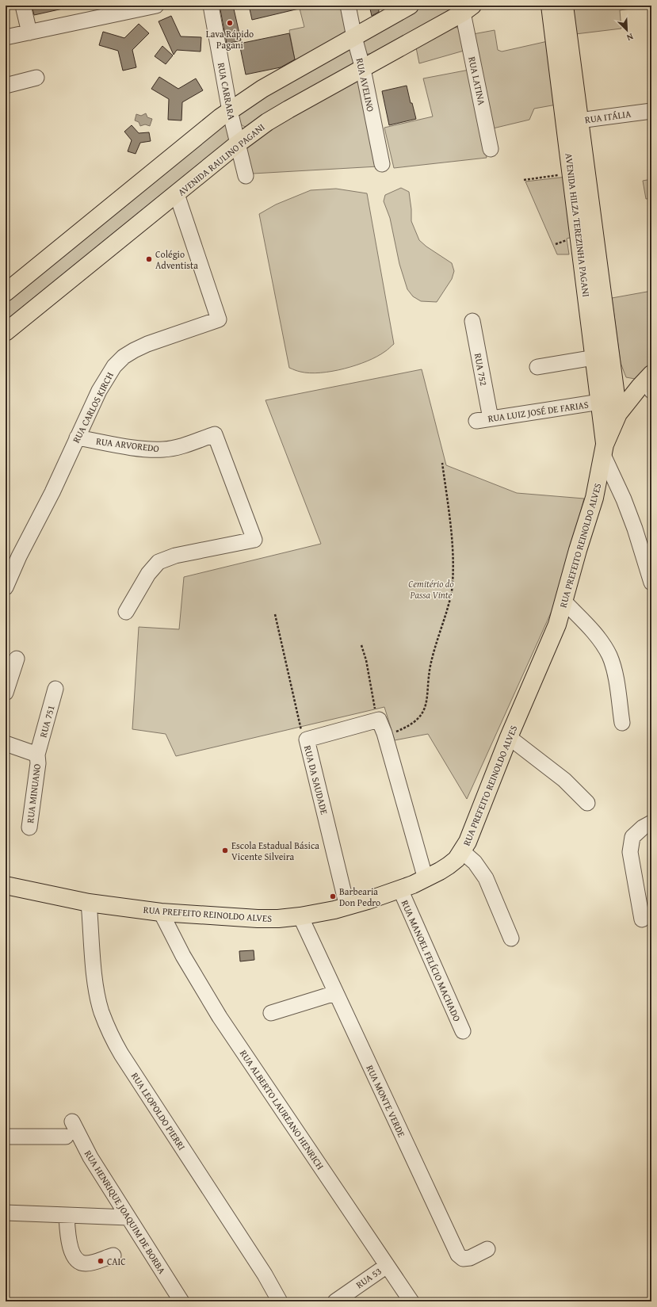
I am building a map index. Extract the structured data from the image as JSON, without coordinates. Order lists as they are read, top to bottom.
{
  "streets": {
    "main road": ["AVENIDA RAULINO PAGANI", "AVENIDA HILZA TEREZINHA PAGANI", "RUA PREFEITO REINOLDO ALVES"],
    "street": [
      "RUA LATINA",
      "RUA AVELINO",
      "RUA CARRARA",
      "RUA ITÁLIA",
      "RUA 752",
      "RUA CARLOS KIRCH",
      "RUA LUIZ JOSÉ DE FARIAS",
      "RUA ARVOREDO",
      "RUA 751",
      "RUA DA SAUDADE",
      "RUA MINUANO",
      "RUA MANOEL FELÍCIO MACHADO",
      "RUA MONTE VERDE",
      "RUA ALBERTO LAUREANO HENRICH",
      "RUA LEOPOLDO PIERRI",
      "RUA HENRIQUE JOAQUIM DE BORBA",
      "RUA 53"
    ]
  },
  "crossings": [
    ["RUA LATINA", "AVENIDA RAULINO PAGANI"],
    ["RUA AVELINO", "AVENIDA RAULINO PAGANI"],
    ["RUA CARRARA", "AVENIDA RAULINO PAGANI"],
    ["RUA ITÁLIA", "AVENIDA HILZA TEREZINHA PAGANI"],
    ["AVENIDA RAULINO PAGANI", "RUA CARLOS KIRCH"],
    ["AVENIDA HILZA TEREZINHA PAGANI", "RUA LUIZ JOSÉ DE FARIAS"],
    ["AVENIDA HILZA TEREZINHA PAGANI", "RUA PREFEITO REINOLDO ALVES"],
    ["RUA 752", "RUA LUIZ JOSÉ DE FARIAS"],
    ["RUA CARLOS KIRCH", "RUA ARVOREDO"],
    ["RUA PREFEITO REINOLDO ALVES", "RUA DA SAUDADE"],
    ["RUA PREFEITO REINOLDO ALVES", "RUA MANOEL FELÍCIO MACHADO"],
    ["RUA PREFEITO REINOLDO ALVES", "RUA MONTE VERDE"],
    ["RUA PREFEITO REINOLDO ALVES", "RUA ALBERTO LAUREANO HENRICH"],
    ["RUA PREFEITO REINOLDO ALVES", "RUA LEOPOLDO PIERRI"],
    ["RUA 751", "RUA MINUANO"],
    ["RUA ALBERTO LAUREANO HENRICH", "RUA 53"]
  ],
  "parks": ["Cemitério do Passa Vinte"],
  "places": [
    "Lava Rápido Pagani",
    "Colégio Adventista",
    "Escola Estadual Básica Vicente Silveira",
    "Barbearia Don Pedro",
    "CAIC"
  ],
  "north": "bottom right"
}
